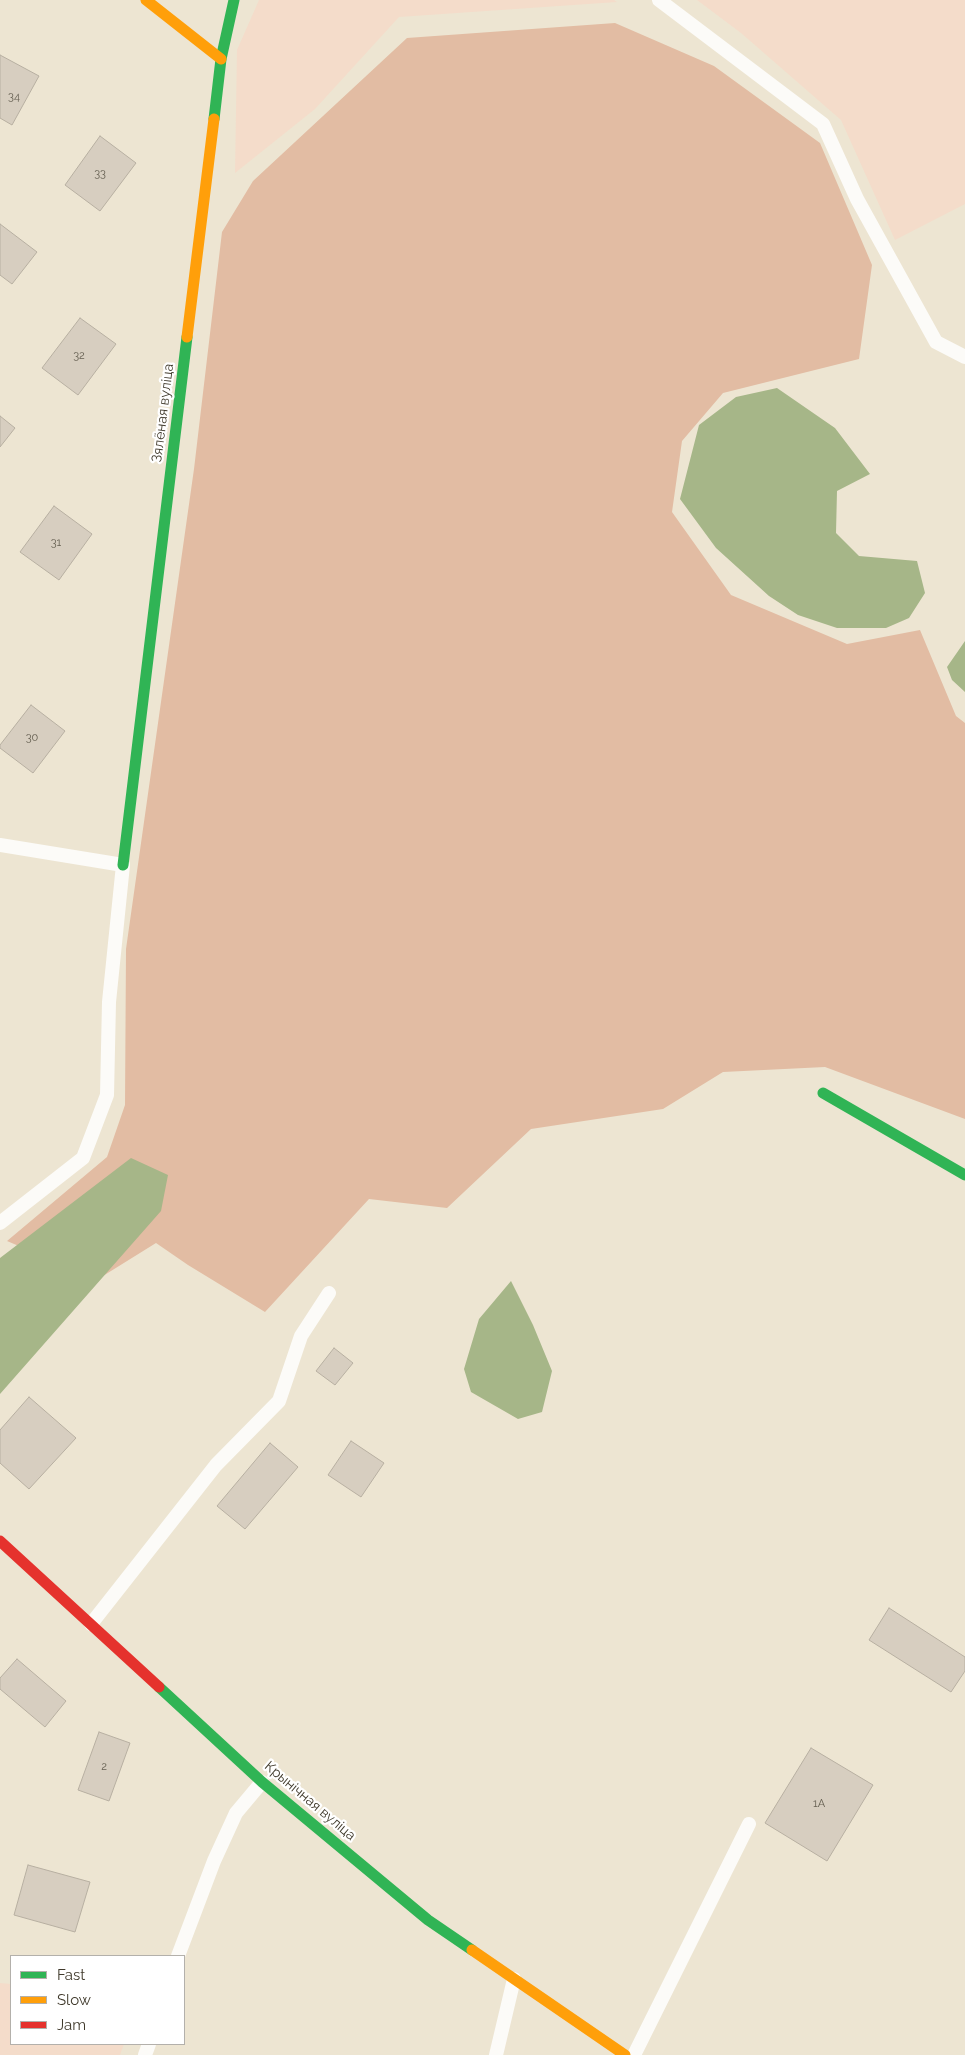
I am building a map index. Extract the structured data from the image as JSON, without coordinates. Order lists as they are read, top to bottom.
{
  "streets": {
    "street": ["Зялёная вуліца", "Крынічная вуліца"]
  },
  "house_numbers": [
    "34",
    "33",
    "32",
    "31",
    "30",
    "2",
    "1А"
  ],
  "legend": ["Fast", "Slow", "Jam"]
}
